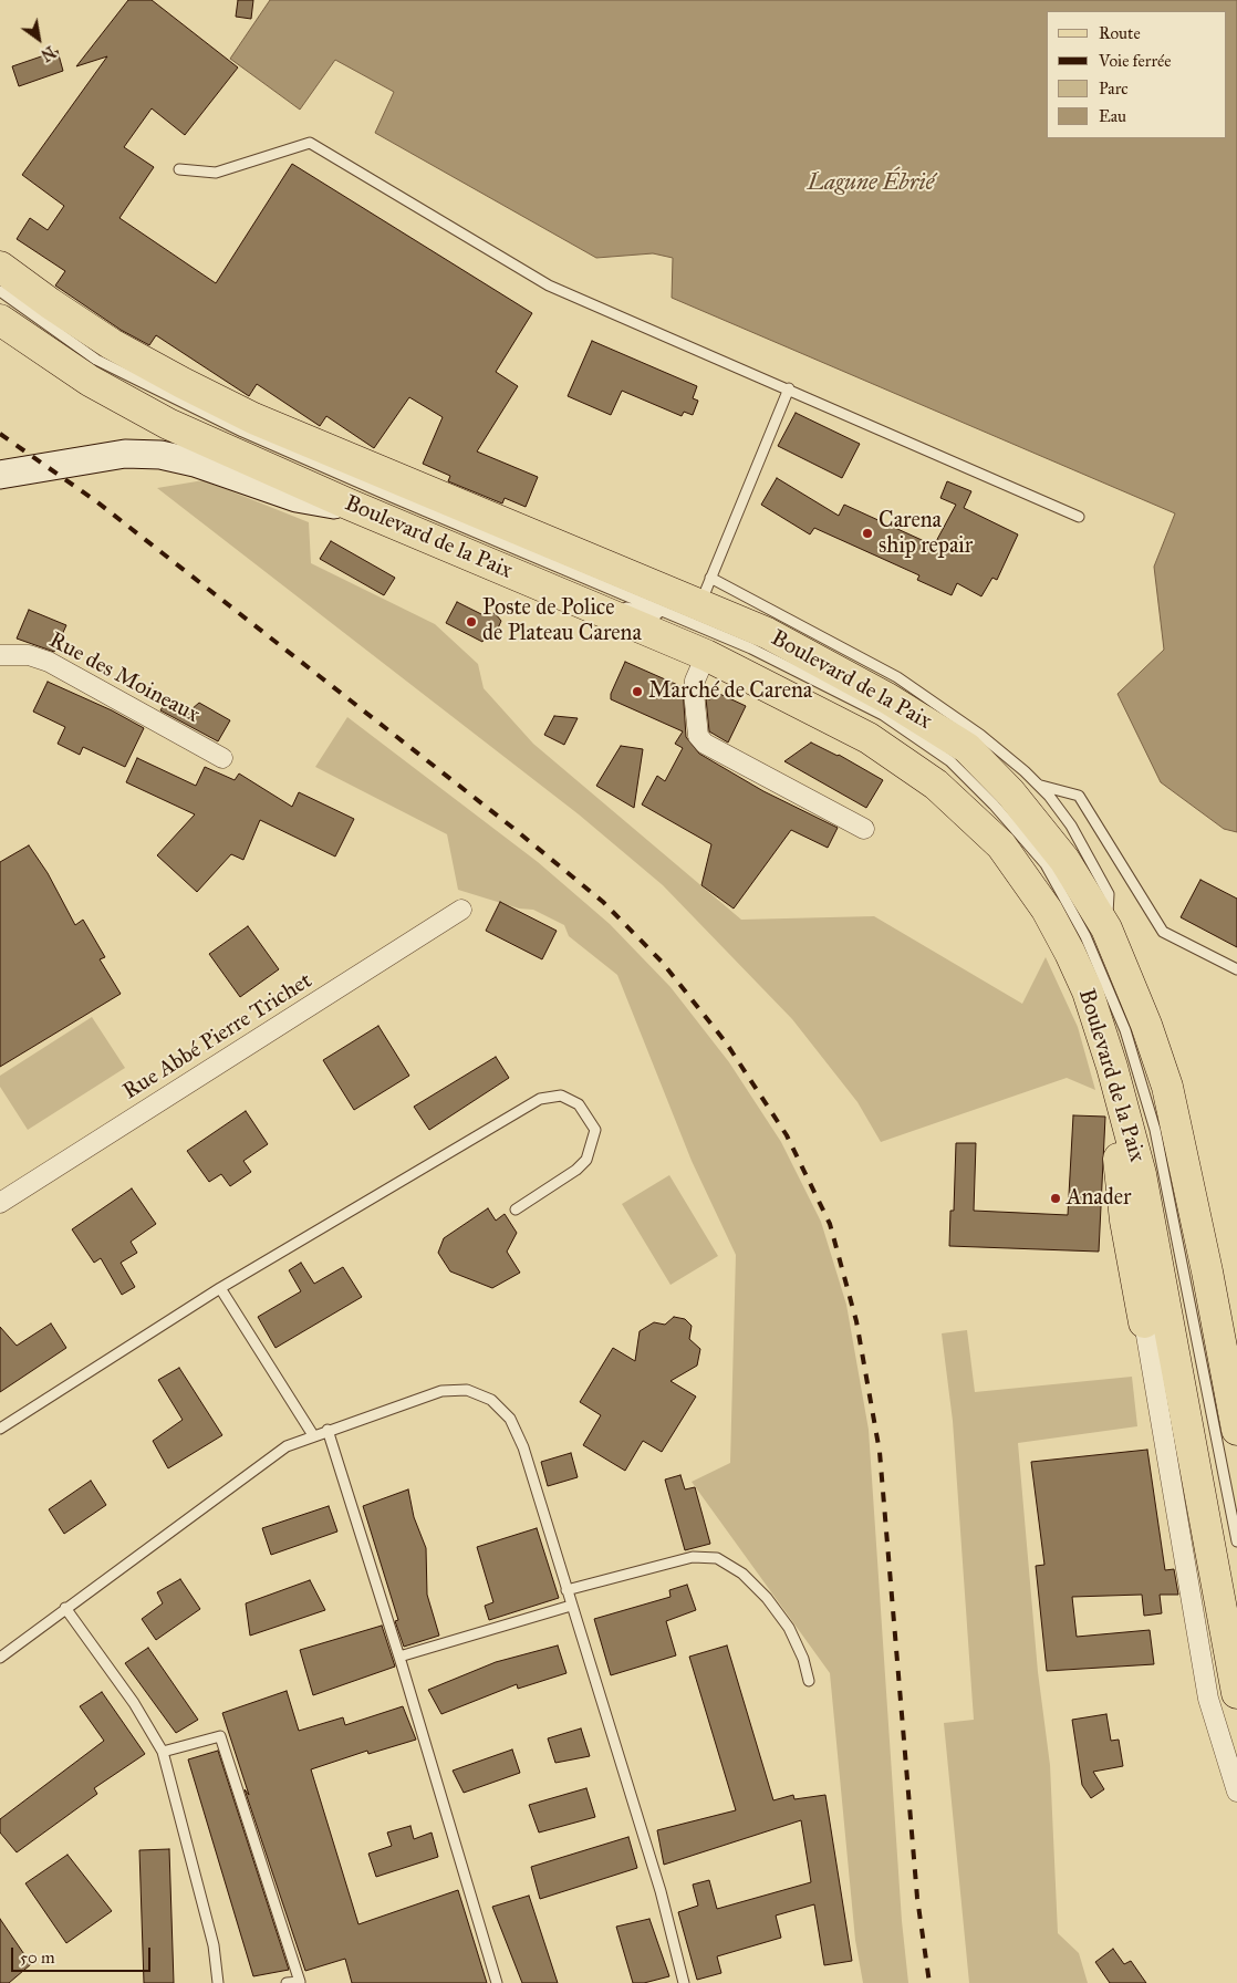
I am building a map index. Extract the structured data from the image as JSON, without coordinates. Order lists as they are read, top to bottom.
{
  "streets": {
    "main road": ["Boulevard de la Paix"],
    "street": ["Rue des Moineaux", "Rue Abbé Pierre Trichet"]
  },
  "water": ["Lagune Ébrié"],
  "places": [
    "Carena ship repair",
    "Poste de Police de Plateau Carena",
    "Marché de Carena",
    "Anader"
  ],
  "legend": [
    "Route",
    "Voie ferrée",
    "Parc",
    "Eau"
  ],
  "scale_bar": "50 m",
  "north": "bottom right"
}
